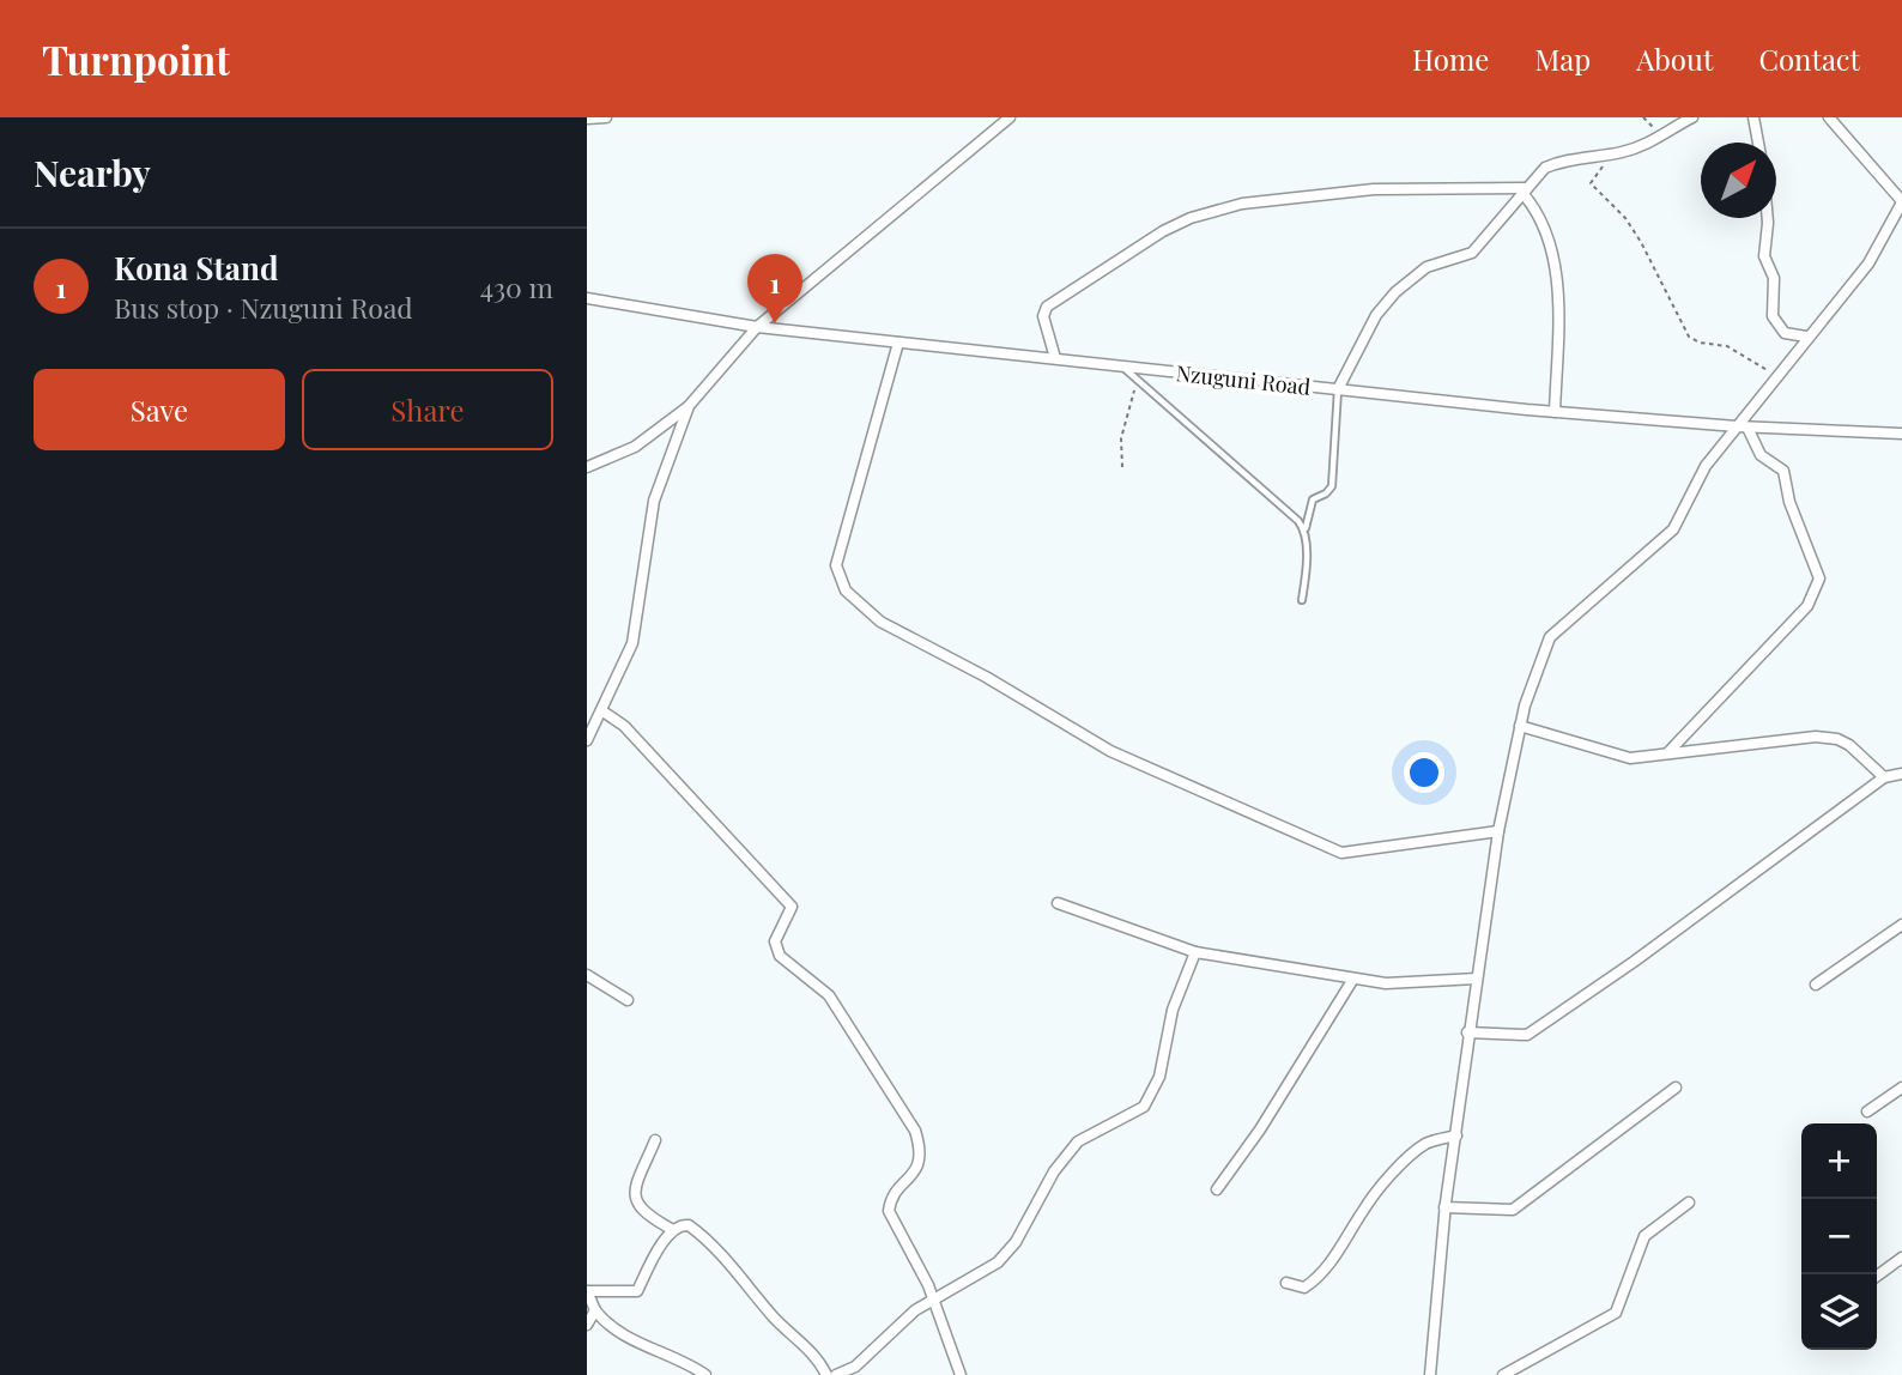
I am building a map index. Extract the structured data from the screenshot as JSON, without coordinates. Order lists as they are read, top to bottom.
{
  "streets": {
    "street": ["Nzuguni Road"]
  },
  "north": "top right",
  "page": {
    "header": "Turnpoint",
    "nav": [
      "Home",
      "Map",
      "About",
      "Contact"
    ],
    "heading": "Nearby",
    "list": [
      {
        "mark": "1",
        "name": "Kona Stand",
        "note": "Bus stop · Nzuguni Road",
        "value": "430 m"
      }
    ],
    "pins": "1",
    "buttons": ["Save", "Share"],
    "map_buttons": ["+", "−"]
  }
}
